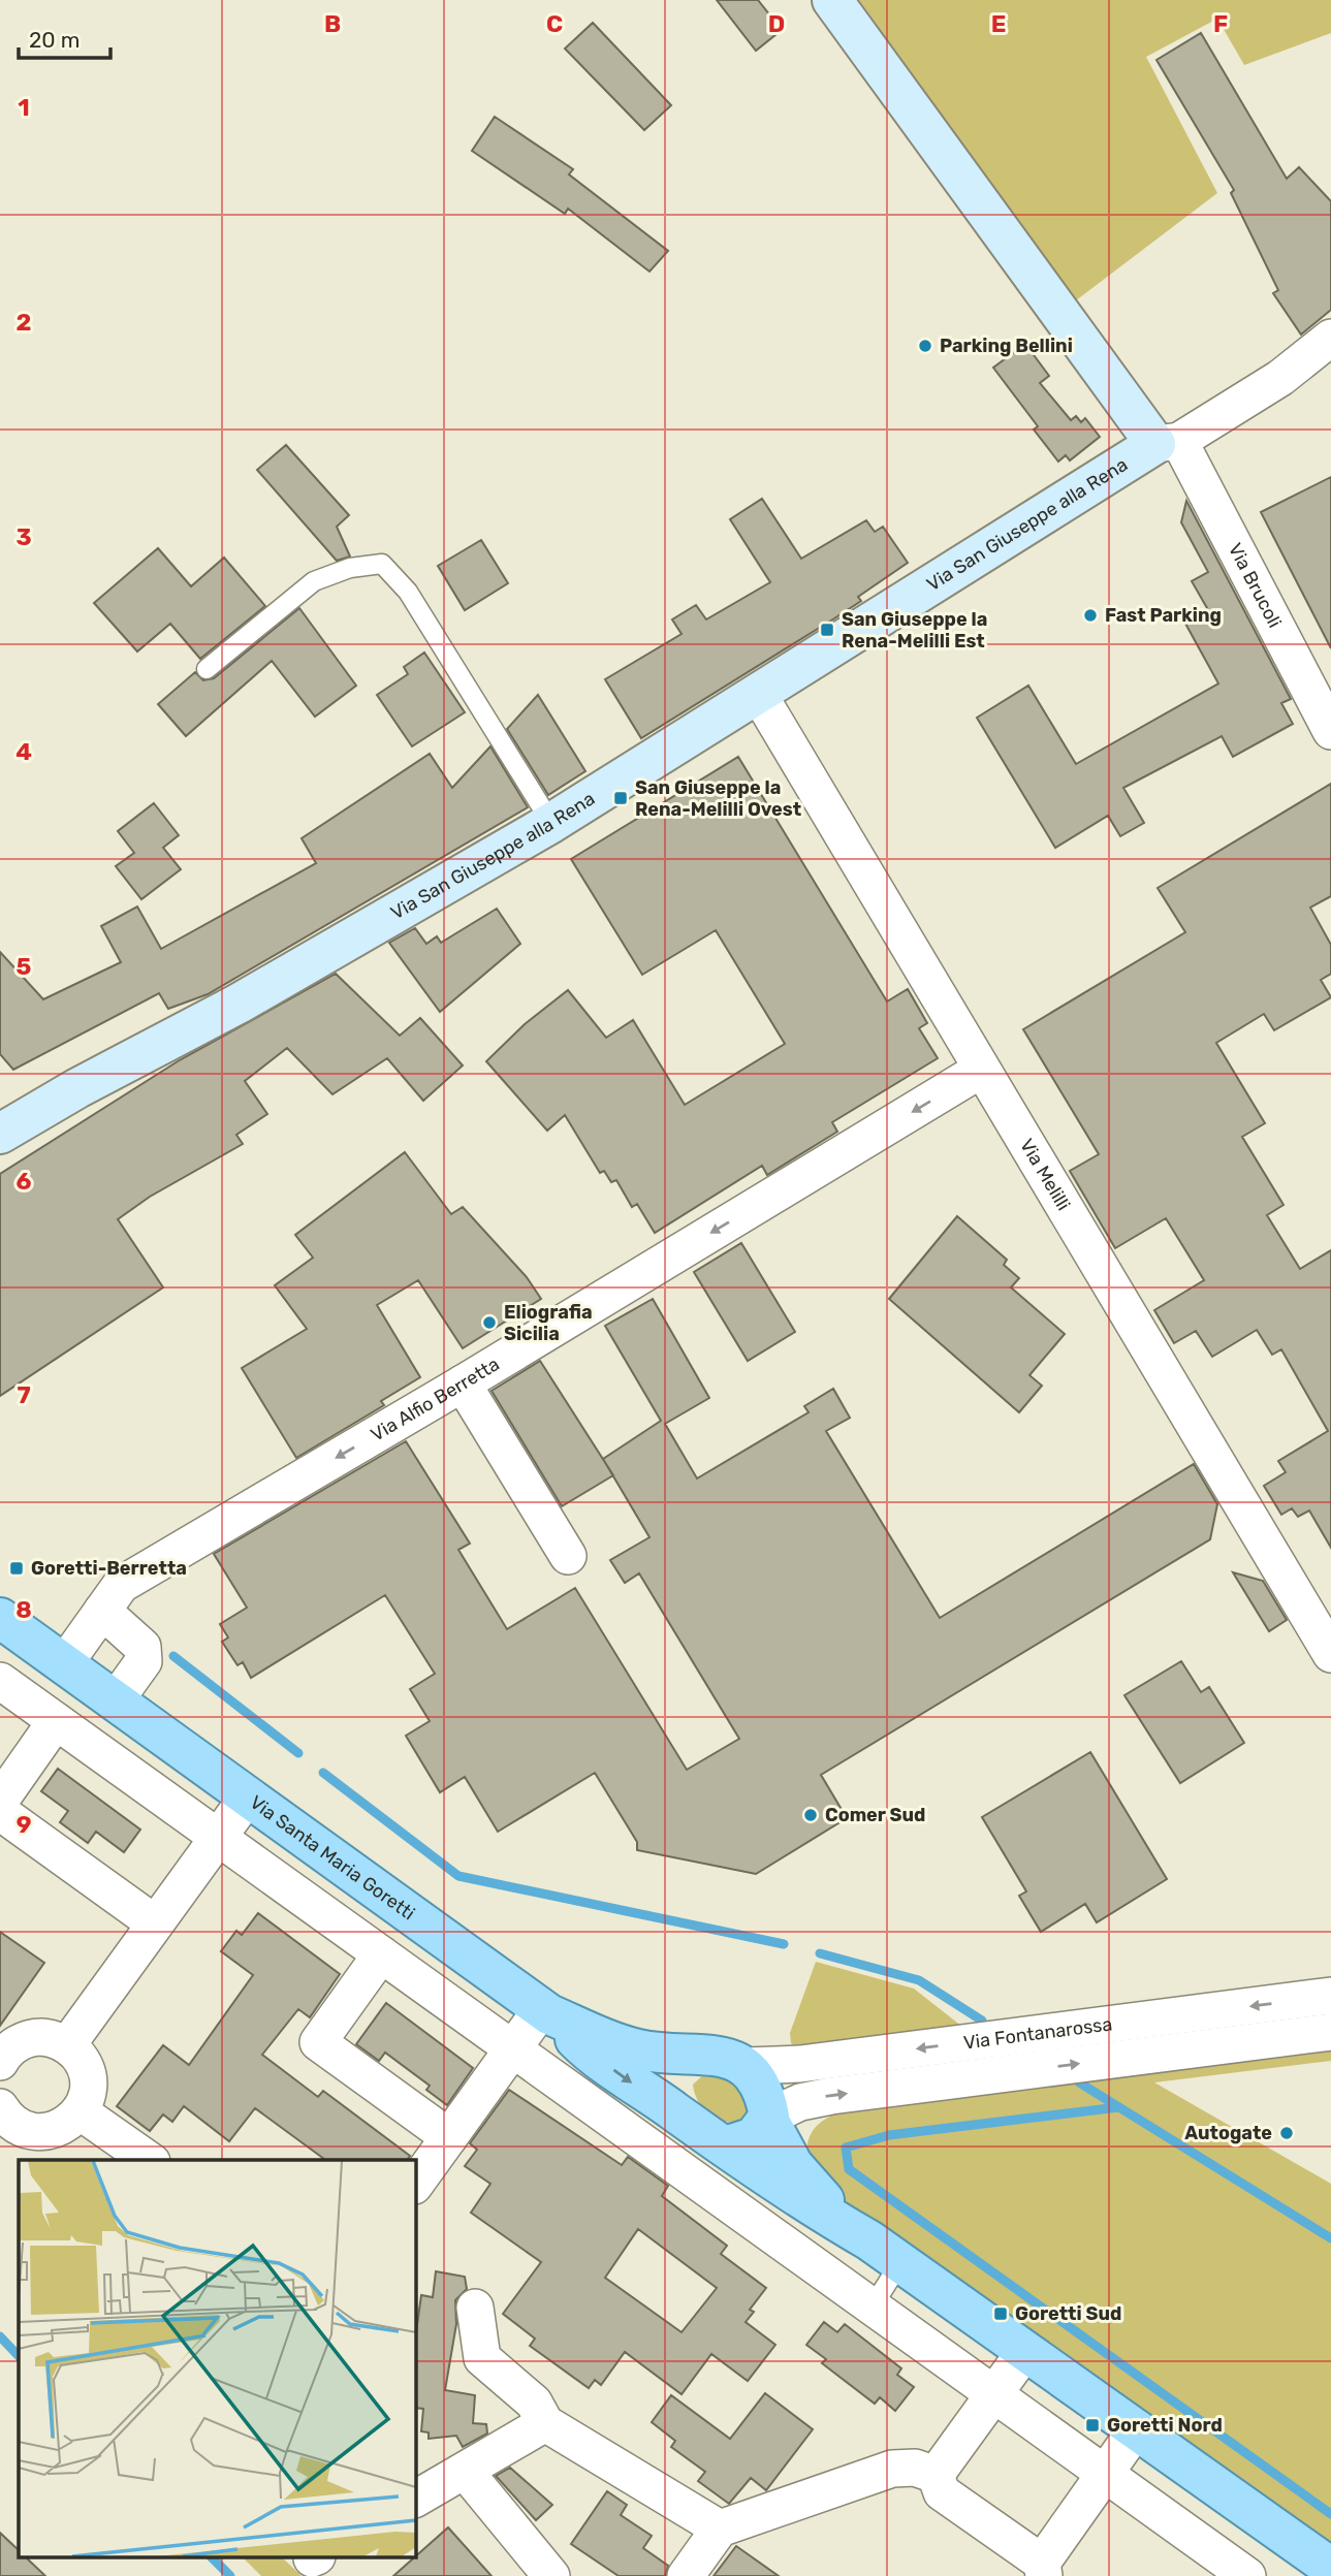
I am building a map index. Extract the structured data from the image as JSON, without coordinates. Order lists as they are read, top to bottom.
{
  "streets": {
    "main road": ["Via San Giuseppe alla Rena", "Via Santa Maria Goretti"],
    "street": [
      "Via Brucoli",
      "Via Melilli",
      "Via Alfio Berretta",
      "Via Fontanarossa"
    ]
  },
  "crossings": [
    ["Via San Giuseppe alla Rena", "Via Brucoli"],
    ["Via San Giuseppe alla Rena", "Via Melilli"],
    ["Via Melilli", "Via Alfio Berretta"],
    ["Via Alfio Berretta", "Via Santa Maria Goretti"],
    ["Via Santa Maria Goretti", "Via Fontanarossa"]
  ],
  "one_way": ["Via Alfio Berretta"],
  "places": {
    "other": [
      "Parking Bellini",
      "Fast Parking",
      "Eliografia Sicilia",
      "Comer Sud",
      "Autogate"
    ],
    "transit": [
      "San Giuseppe la Rena-Melilli Est",
      "San Giuseppe la Rena-Melilli Ovest",
      "Goretti-Berretta",
      "Goretti Sud",
      "Goretti Nord"
    ]
  },
  "scale_bar": "20 m",
  "grid": {
    "columns": [
      "B",
      "C",
      "D",
      "E",
      "F"
    ],
    "rows": [
      "1",
      "2",
      "3",
      "4",
      "5",
      "6",
      "7",
      "8",
      "9"
    ]
  }
}
